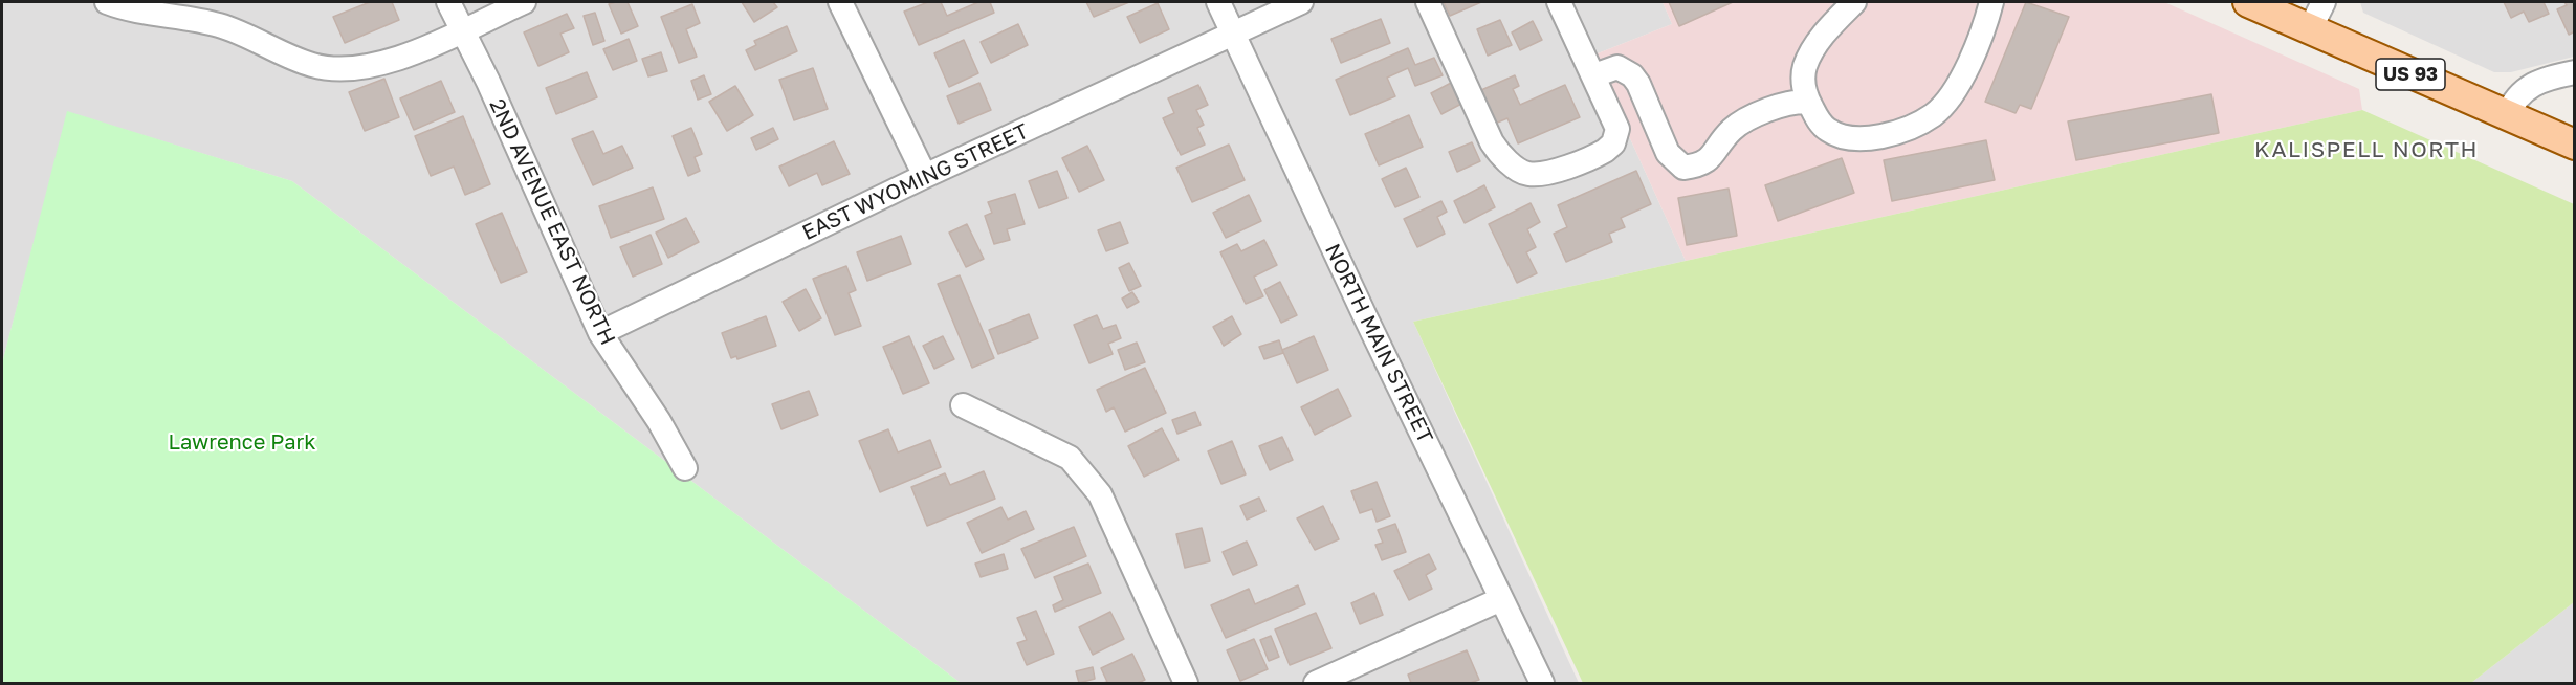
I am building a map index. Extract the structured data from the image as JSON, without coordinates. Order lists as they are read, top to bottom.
{
  "streets": {
    "main road": ["US 93"],
    "street": ["EAST WYOMING STREET", "2ND AVENUE EAST NORTH", "NORTH MAIN STREET"]
  },
  "crossings": [
    ["EAST WYOMING STREET", "2ND AVENUE EAST NORTH"],
    ["EAST WYOMING STREET", "NORTH MAIN STREET"]
  ],
  "districts": ["KALISPELL NORTH"],
  "parks": ["Lawrence Park"]
}
